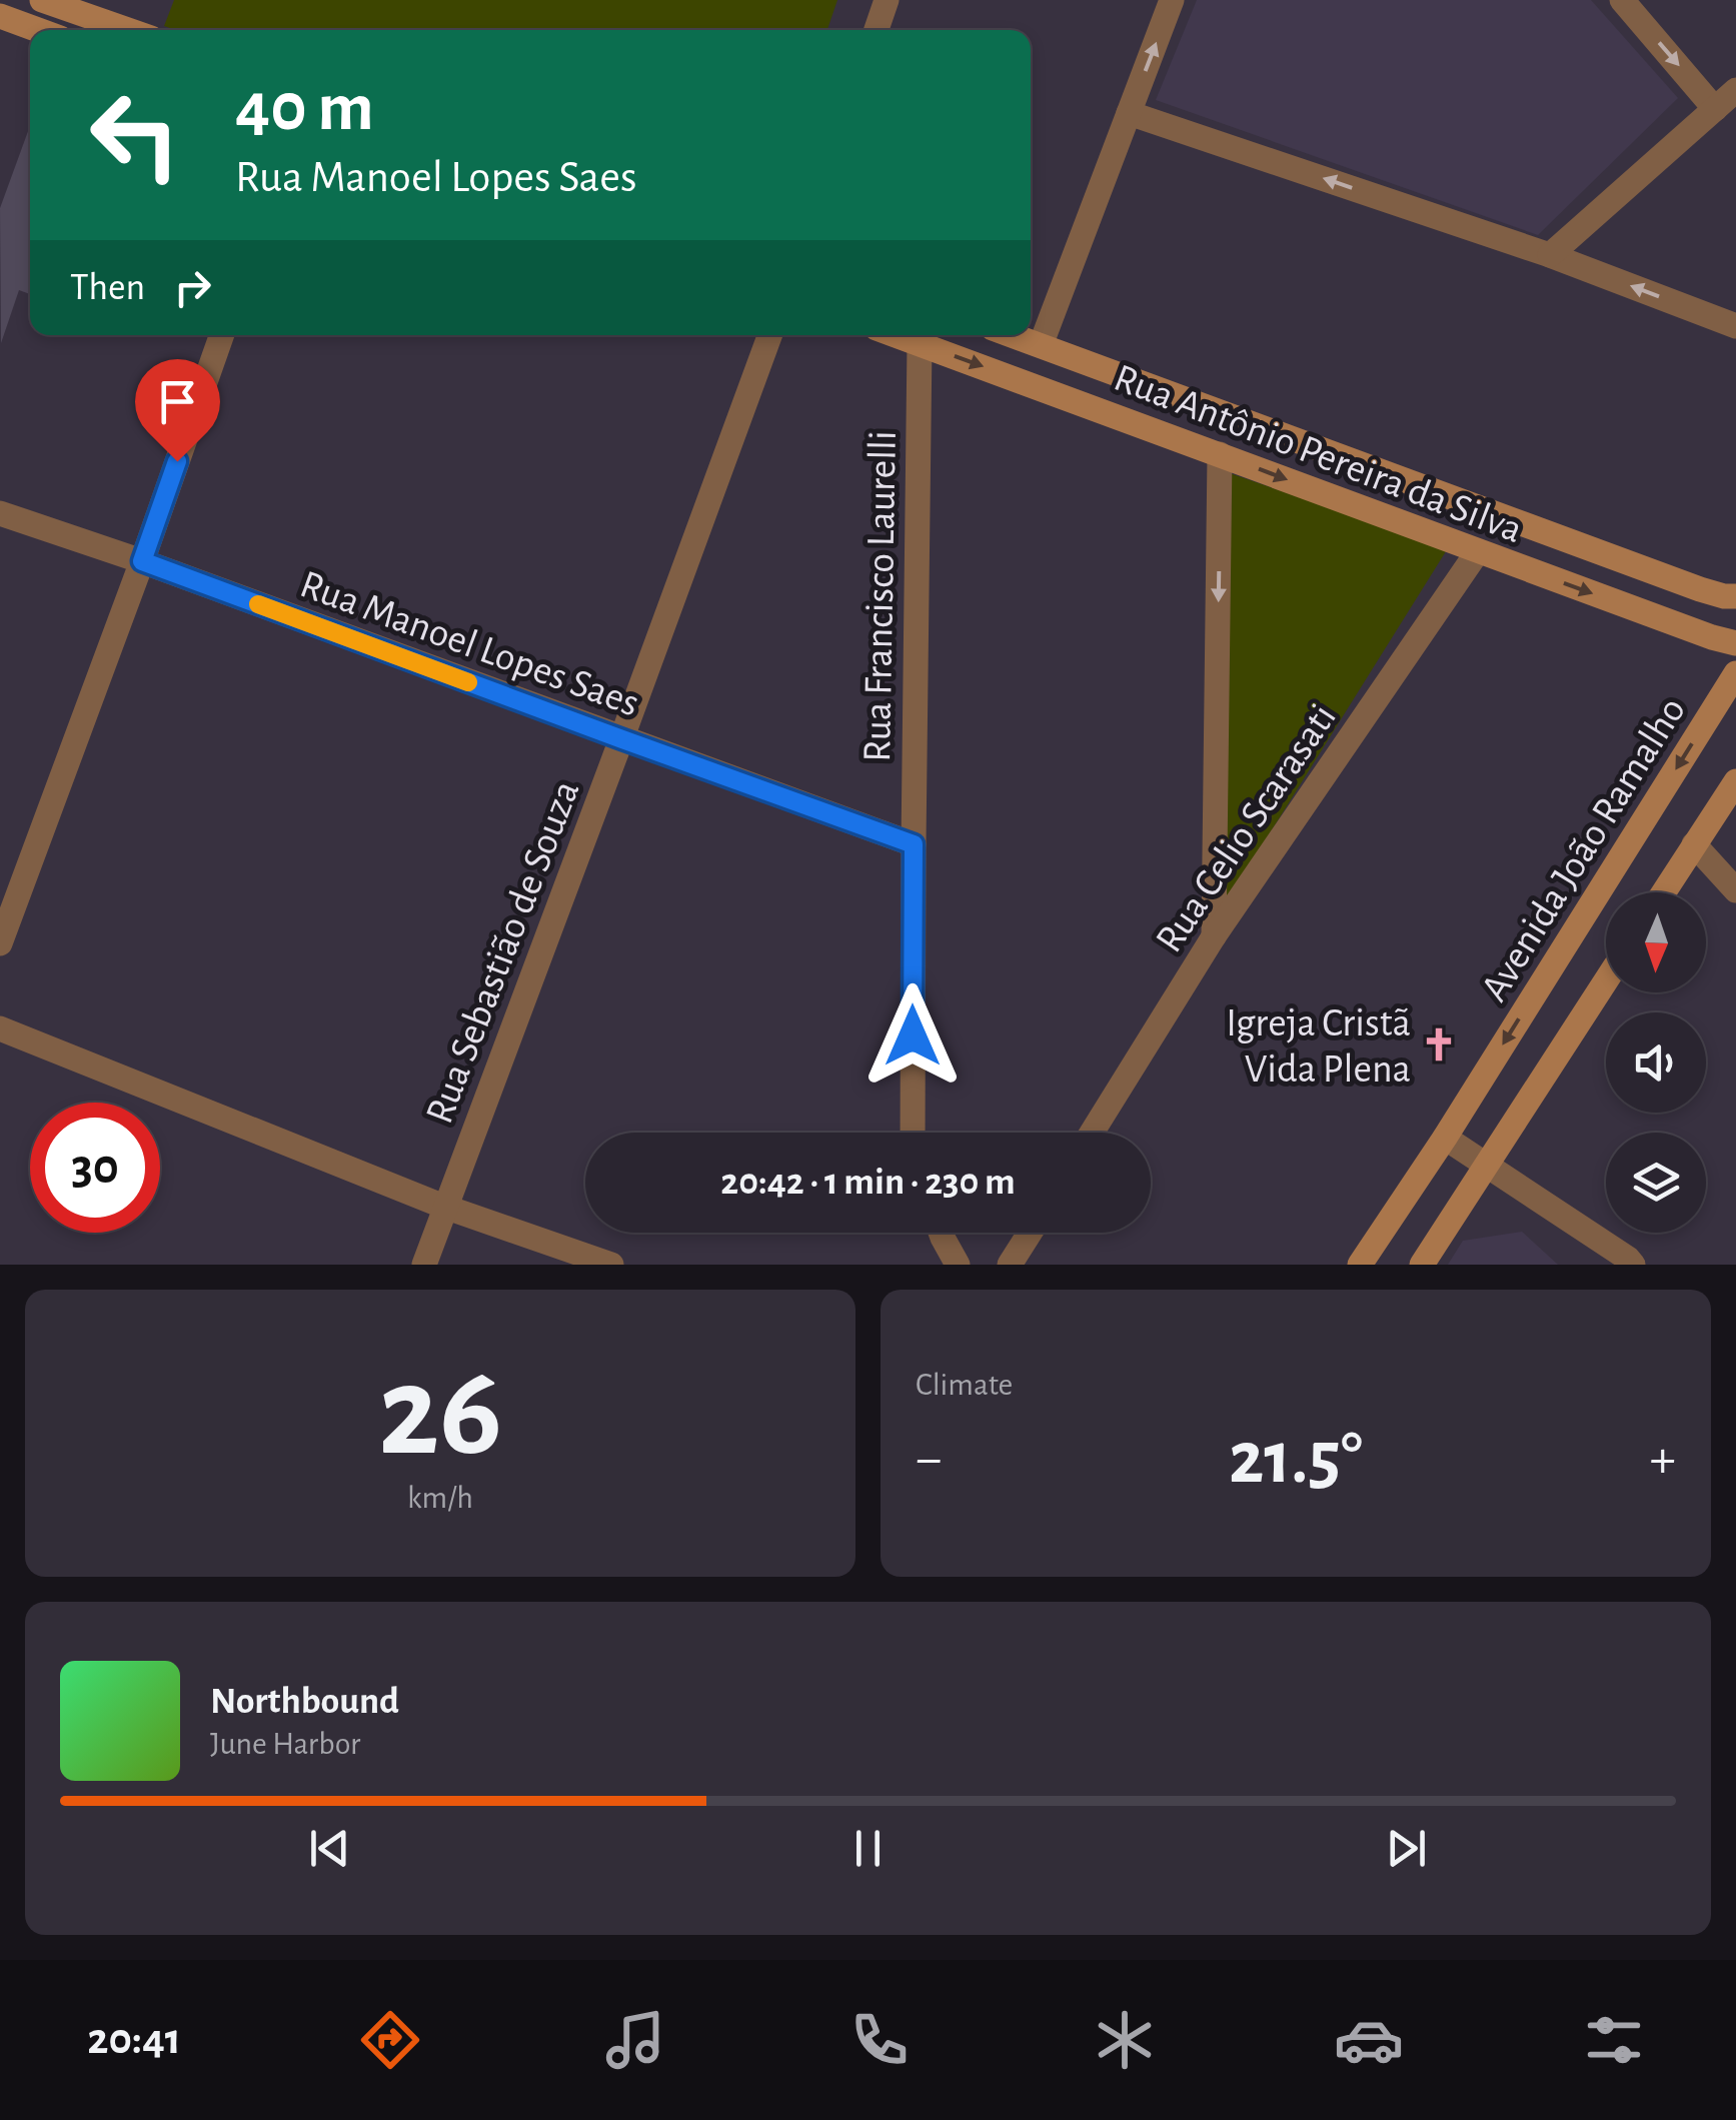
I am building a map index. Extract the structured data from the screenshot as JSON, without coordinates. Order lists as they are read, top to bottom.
{
  "streets": {
    "main road": ["Rua Antônio Pereira da Silva", "Avenida João Ramalho"],
    "street": [
      "Rua Francisco Laurelli",
      "Rua Manoel Lopes Saes",
      "Rua Celio Scarasati",
      "Rua Sebastião de Souza"
    ]
  },
  "crossings": [
    ["Rua Antônio Pereira da Silva", "Rua Francisco Laurelli"],
    ["Rua Antônio Pereira da Silva", "Rua Celio Scarasati"],
    ["Rua Francisco Laurelli", "Rua Manoel Lopes Saes"],
    ["Rua Manoel Lopes Saes", "Rua Sebastião de Souza"]
  ],
  "places": {
    "church": ["Igreja Cristã Vida Plena"]
  },
  "north": "bottom",
  "page": {
    "turn": ["40 m", "Rua Manoel Lopes Saes"],
    "then": "Then",
    "limit": "30",
    "trip": "20:42 · 1 min · 230 m",
    "tile": [
      ["26", "km/h"],
      "Climate"
    ],
    "heat": ["−", "21.5°", "+"],
    "song": ["Northbound", "June Harbor"],
    "tabs": "20:41"
  }
}
